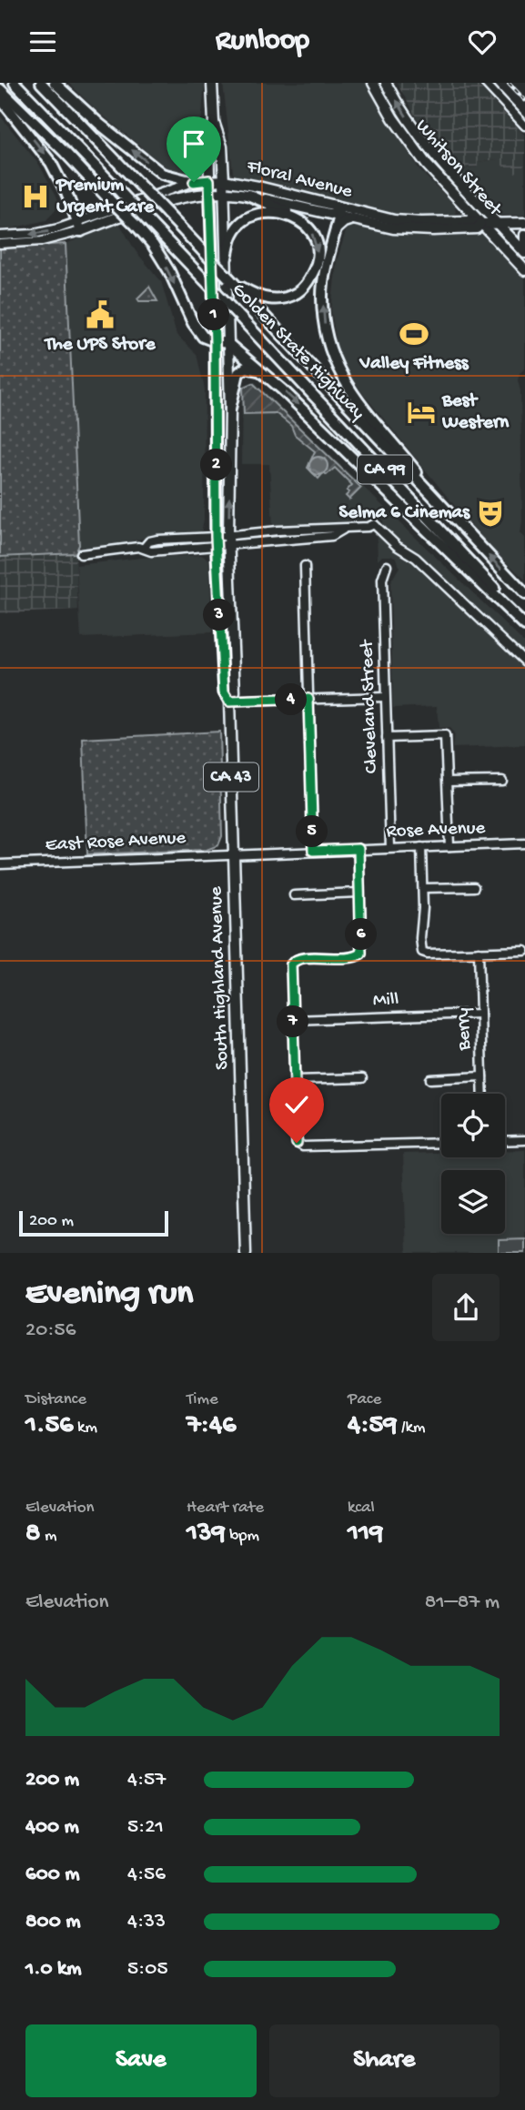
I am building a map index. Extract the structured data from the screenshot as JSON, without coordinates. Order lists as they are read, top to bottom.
{
  "streets": {
    "highway": ["Golden State Highway", "CA 99"],
    "main road": [
      "Whitson Street",
      "Floral Avenue",
      "CA 43",
      "South Highland Avenue"
    ],
    "street": [
      "Cleveland Street",
      "Rose Avenue",
      "East Rose Avenue",
      "Mill",
      "Berry"
    ]
  },
  "crossings": [
    ["Whitson Street", "Floral Avenue"],
    ["Floral Avenue", "CA 43"],
    ["Cleveland Street", "Rose Avenue"],
    ["CA 43", "South Highland Avenue"],
    ["Rose Avenue", "East Rose Avenue"],
    ["Rose Avenue", "South Highland Avenue"],
    ["East Rose Avenue", "South Highland Avenue"],
    ["Mill", "Berry"]
  ],
  "places": {
    "hospital": ["Premium Urgent Care"],
    "public building": ["The UPS Store"],
    "sports": ["Valley Fitness"],
    "hotel": ["Best Western"],
    "theatre": ["Selma 6 Cinemas"]
  },
  "scale_bar": "200 m",
  "page": {
    "header": "Runloop",
    "pins": [
      "1",
      "2",
      "3",
      "4",
      "5",
      "6",
      "7"
    ],
    "scale": "200 m",
    "heading": ["Evening run", "20:56"],
    "stats": [
      ["Distance", "1.56 km"],
      ["Time", "7:46"],
      ["Pace", "4:59 /km"],
      ["Elevation", "8 m"],
      ["Heart rate", "139 bpm"],
      ["kcal", "119"]
    ],
    "chart": ["Elevation", "81–87 m"],
    "list": [
      {
        "name": "200 m",
        "note": "4:57"
      },
      {
        "name": "400 m",
        "note": "5:21"
      },
      {
        "name": "600 m",
        "note": "4:56"
      },
      {
        "name": "800 m",
        "note": "4:33"
      },
      {
        "name": "1.0 km",
        "note": "5:05"
      }
    ],
    "buttons": ["Save", "Share"]
  }
}
